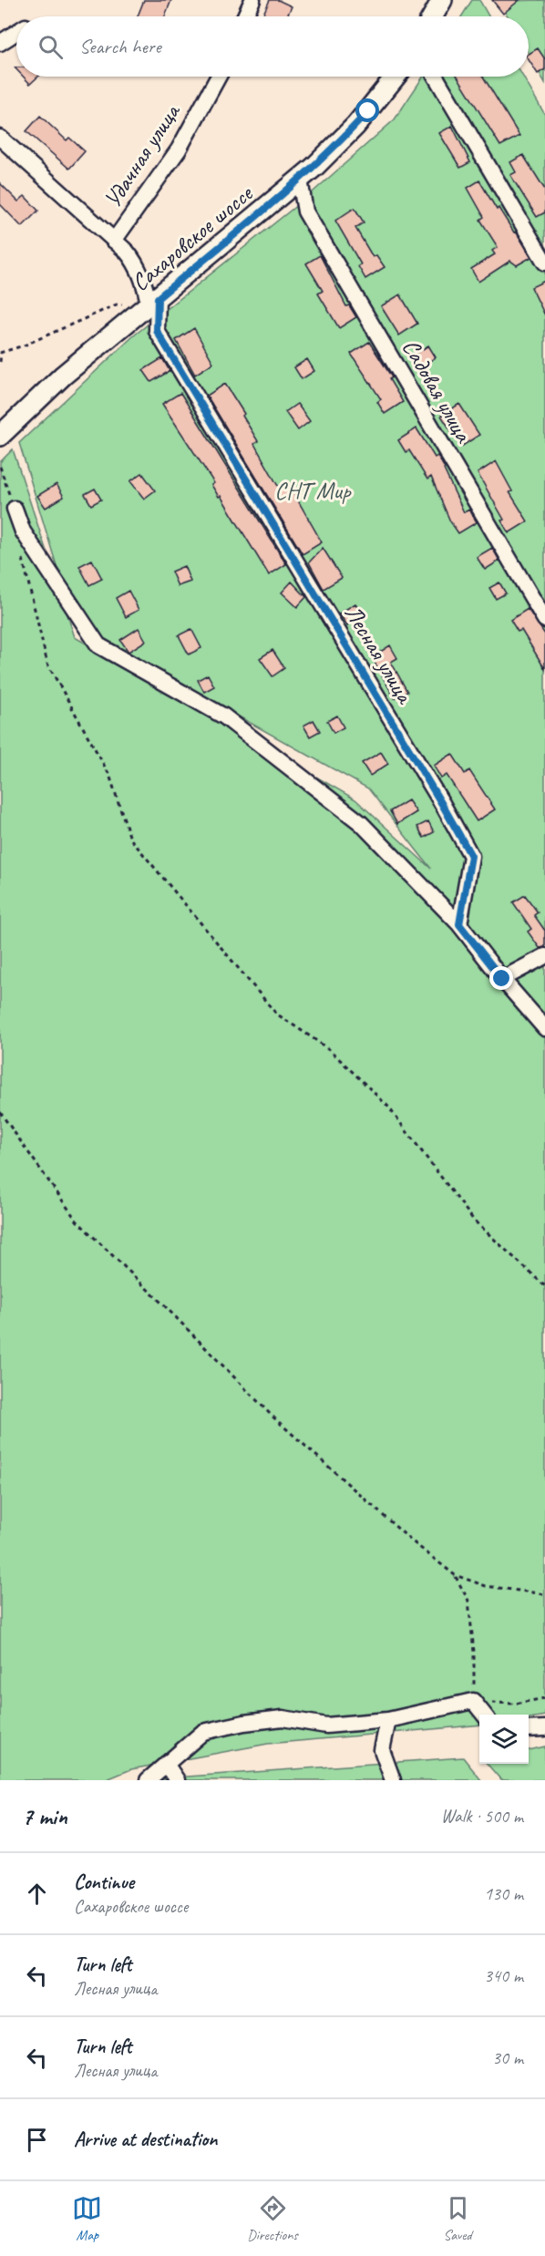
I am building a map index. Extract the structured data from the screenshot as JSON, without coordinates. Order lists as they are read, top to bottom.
{
  "streets": {
    "main road": ["Сахаровское шоссе"],
    "street": ["Удачная улица", "Садовая улица", "Лесная улица"]
  },
  "crossings": [
    ["Удачная улица", "Сахаровское шоссе"],
    ["Удачная улица", "Лесная улица"],
    ["Сахаровское шоссе", "Садовая улица"],
    ["Сахаровское шоссе", "Лесная улица"]
  ],
  "parks": ["СНТ Мир"],
  "page": {
    "search": "Search here",
    "heading": ["7 min", "Walk · 500 m"],
    "list": [
      ["Continue", "Сахаровское шоссе", "130 m"],
      ["Turn left", "Лесная улица", "340 m"],
      ["Turn left", "Лесная улица", "30 m"],
      "Arrive at destination"
    ],
    "nav": ["Map", "Directions", "Saved"]
  }
}
